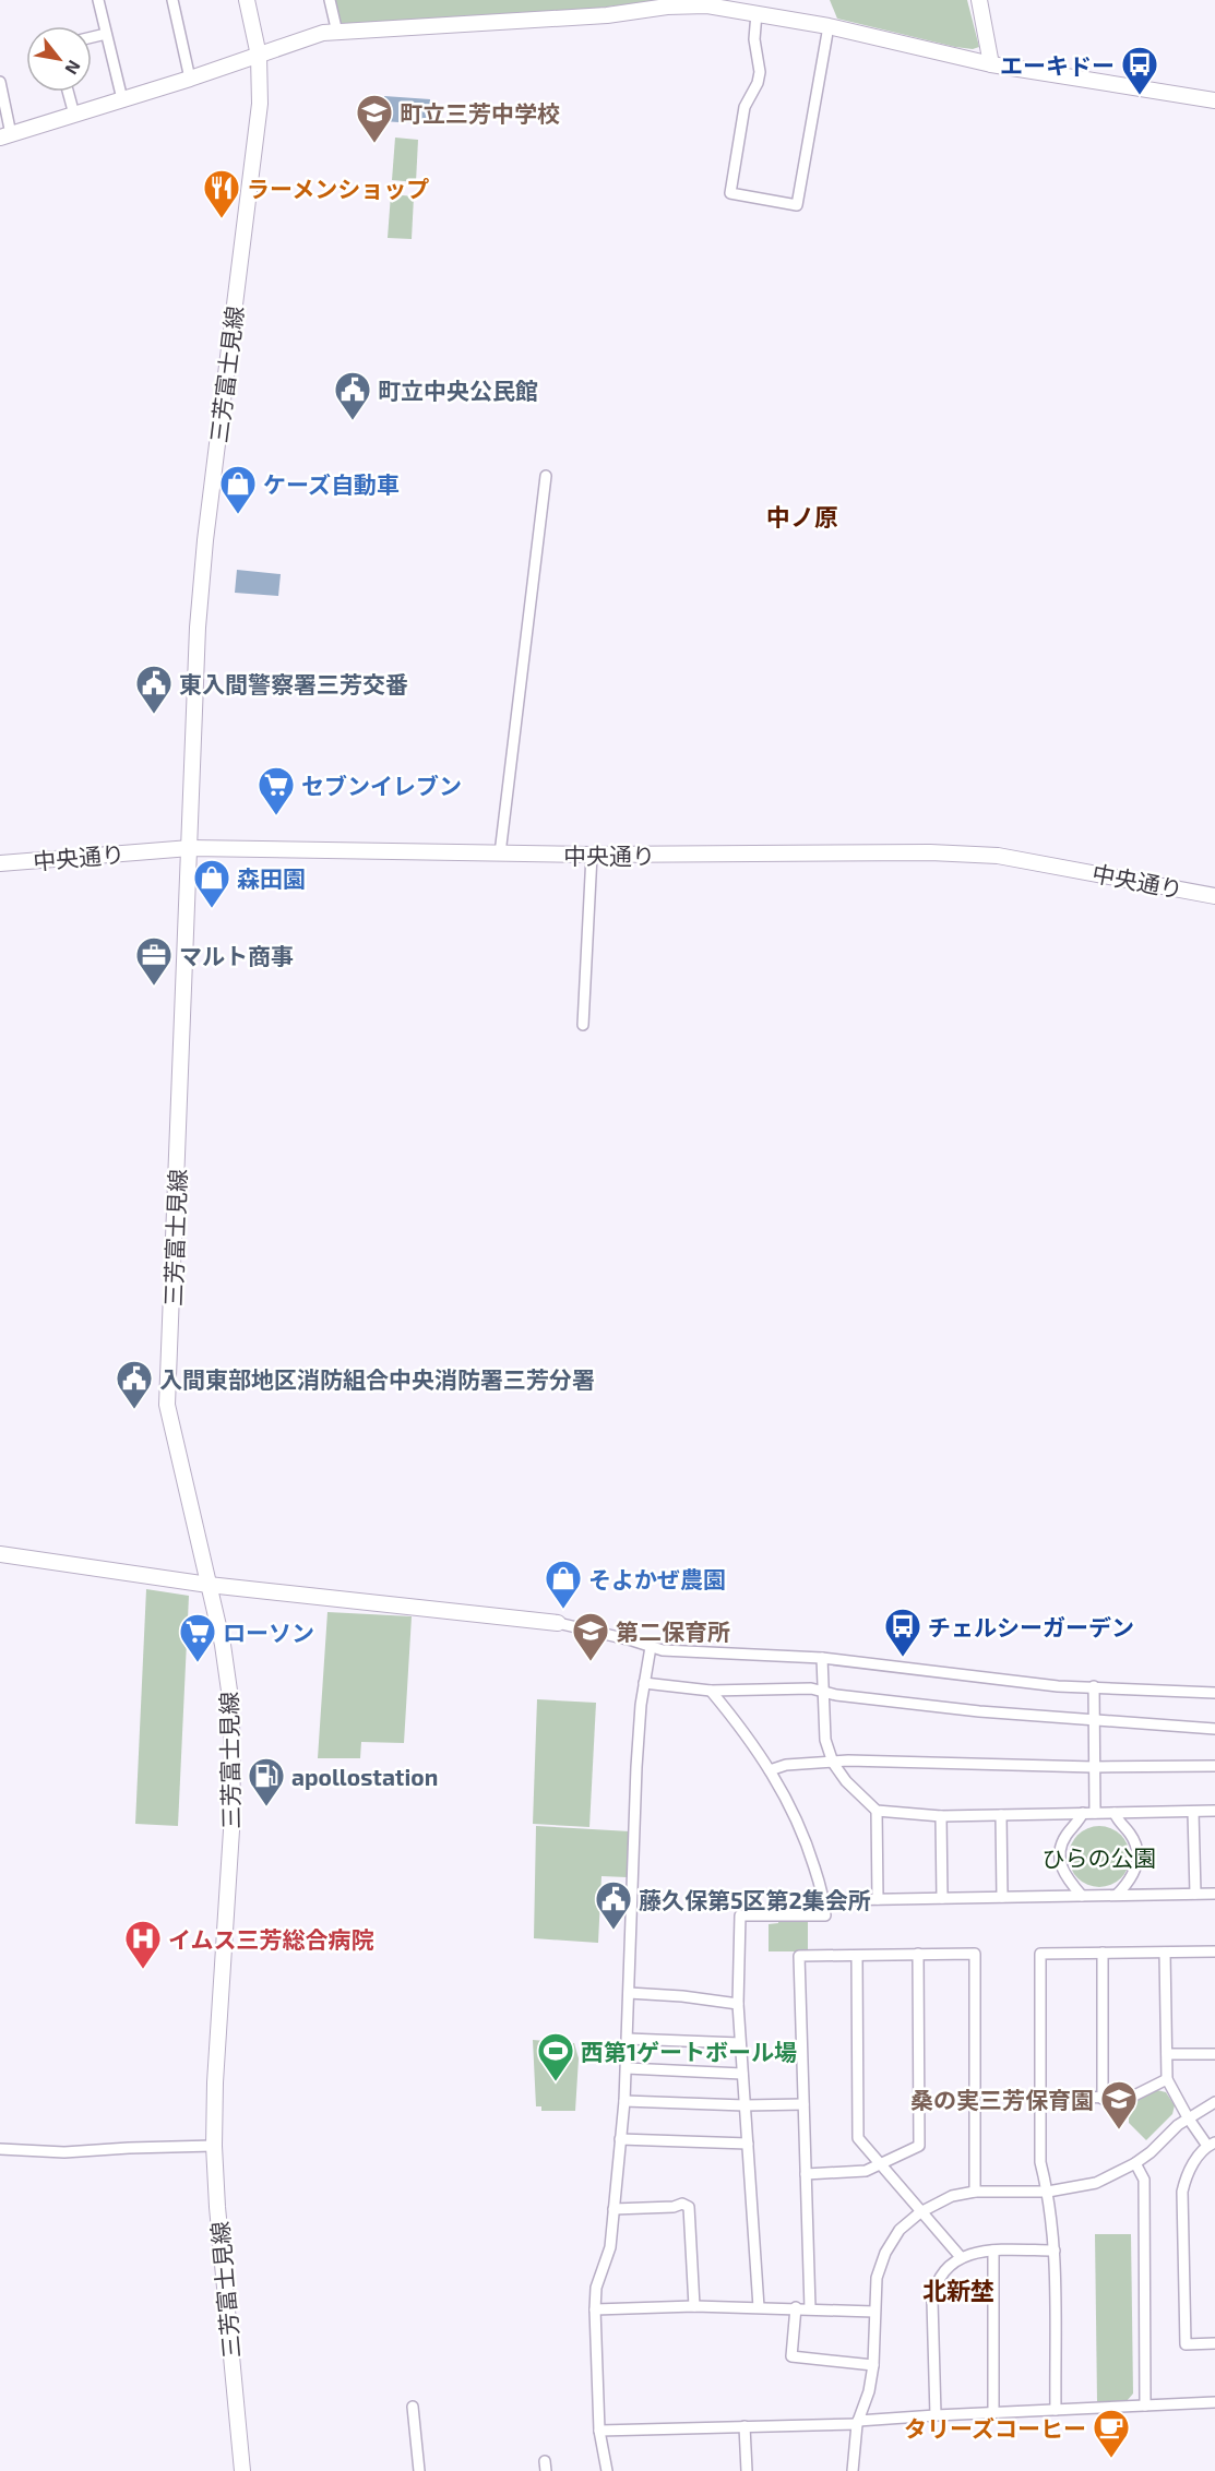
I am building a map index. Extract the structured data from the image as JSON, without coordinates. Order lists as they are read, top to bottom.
{
  "streets": {
    "street": ["三芳富士見線", "中央通り"]
  },
  "crossings": [
    ["三芳富士見線", "中央通り"]
  ],
  "districts": ["中ノ原", "北新埜"],
  "parks": ["ひらの公園"],
  "places": {
    "bus stop": ["エーキドー", "チェルシーガーデン"],
    "school or university": ["町立三芳中学校", "第二保育所", "桑の実三芳保育園"],
    "restaurant": ["ラーメンショップ"],
    "public building": [
      "町立中央公民館",
      "東入間警察署三芳交番",
      "入間東部地区消防組合中央消防署三芳分署",
      "藤久保第5区第2集会所"
    ],
    "shop": ["ケーズ自動車", "森田園", "そよかぜ農園"],
    "supermarket": ["セブンイレブン", "ローソン"],
    "office": ["マルト商事"],
    "fuel station": ["apollostation"],
    "hospital": ["イムス三芳総合病院"],
    "sports": ["西第1ゲートボール場"],
    "cafe": ["タリーズコーヒー"]
  },
  "north": "bottom right"
}
